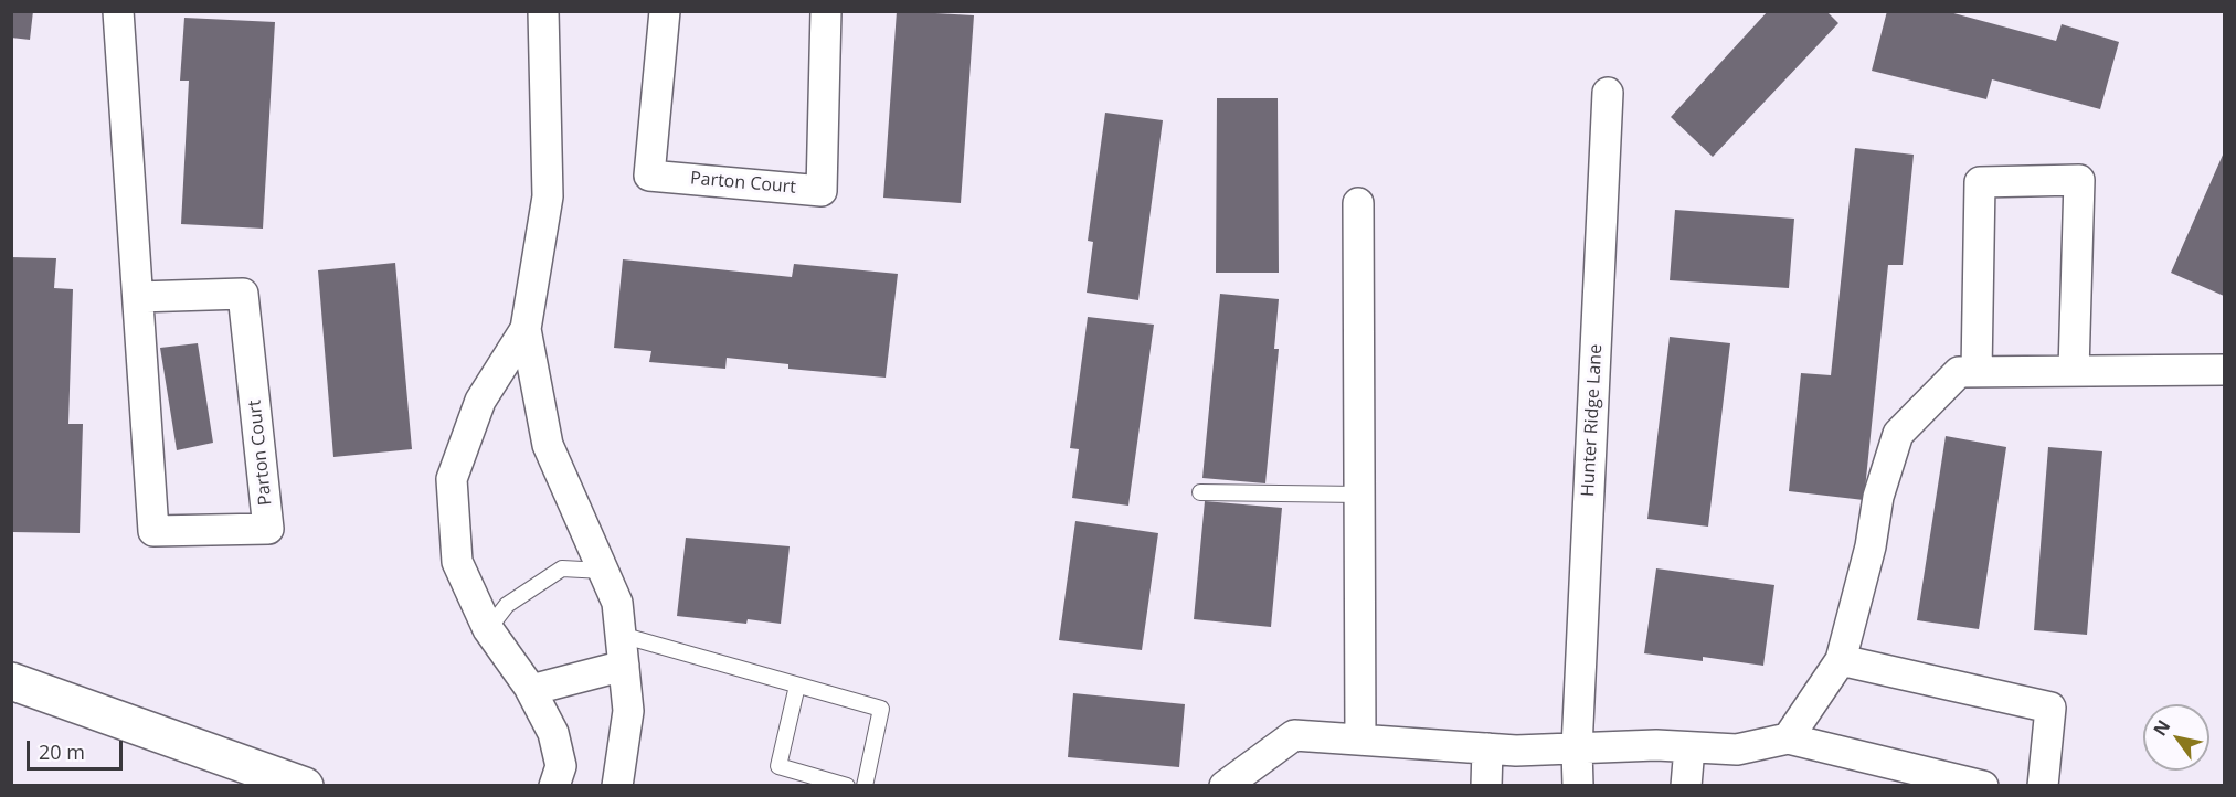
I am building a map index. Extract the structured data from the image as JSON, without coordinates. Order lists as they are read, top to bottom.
{
  "streets": {
    "street": ["Parton Court", "Hunter Ridge Lane"]
  },
  "scale_bar": "20 m",
  "north": "top left"
}
